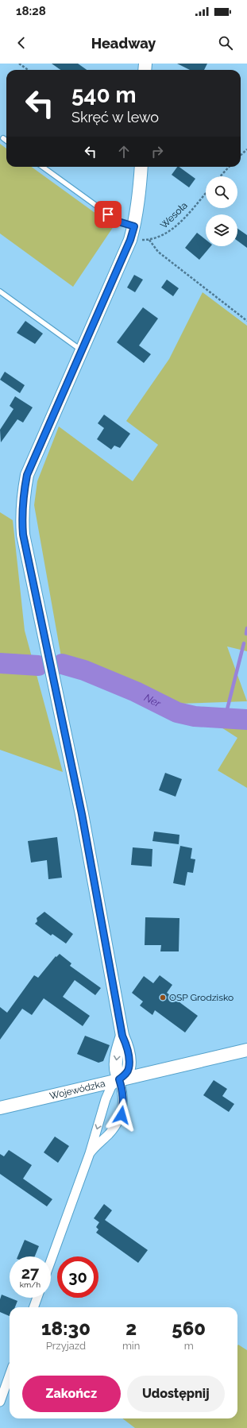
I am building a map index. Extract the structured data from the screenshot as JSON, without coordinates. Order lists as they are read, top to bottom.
{
  "streets": {
    "street": ["Wojewódzka"],
    "path": ["Wesoła"]
  },
  "water": ["Ner"],
  "places": ["OSP Grodzisko"],
  "page": {
    "status": "18:28",
    "header": "Headway",
    "turn": ["540 m", "Skręć w lewo"],
    "speed": "27 km/h",
    "limit": "30",
    "eta": [
      "18:30",
      "Przyjazd",
      "2",
      "min",
      "560",
      "m"
    ],
    "buttons": ["Zakończ", "Udostępnij"]
  }
}
